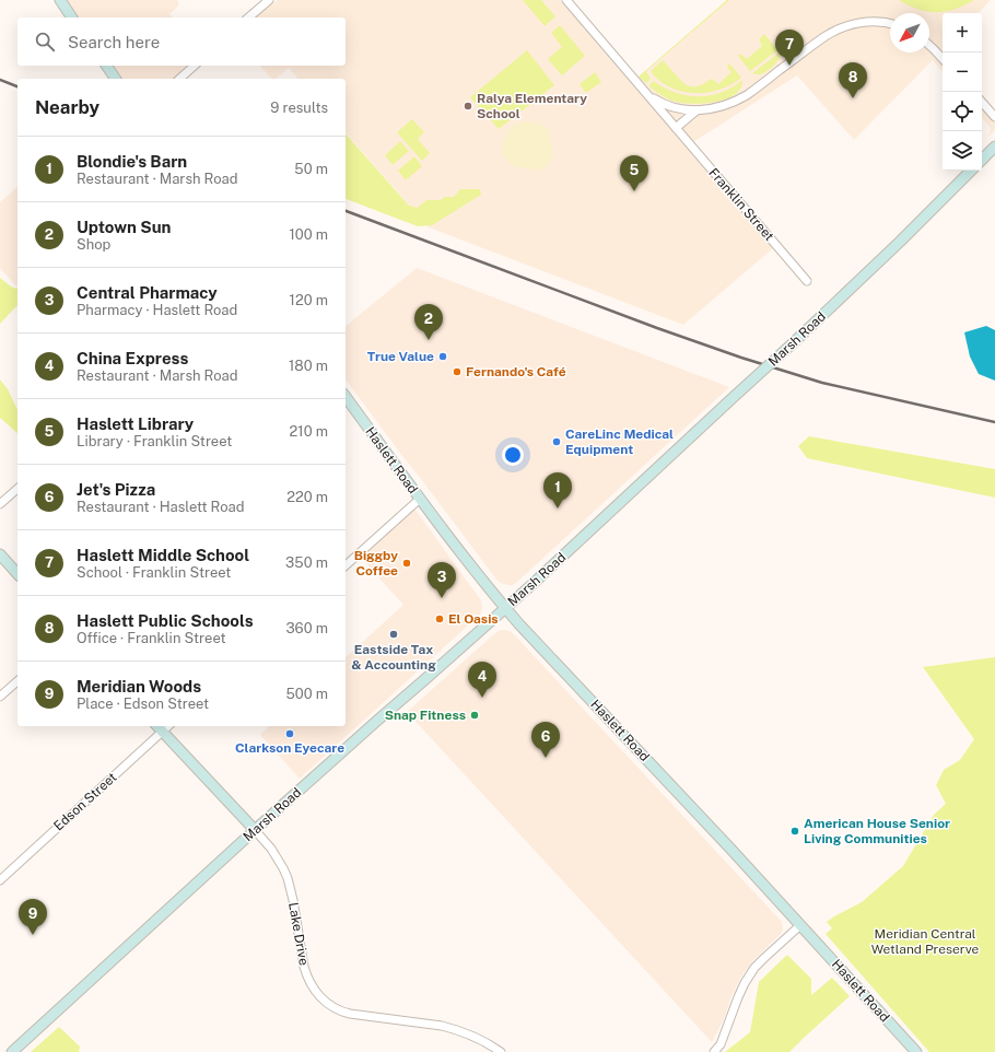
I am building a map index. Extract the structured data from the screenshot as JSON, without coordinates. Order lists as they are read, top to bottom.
{
  "streets": {
    "main road": ["Marsh Road", "Haslett Road", "Lake Drive"],
    "street": ["Franklin Street", "Edson Street"]
  },
  "crossings": [
    ["Marsh Road", "Haslett Road"],
    ["Marsh Road", "Lake Drive"],
    ["Edson Street", "Lake Drive"]
  ],
  "parks": ["Meridian Central Wetland Preserve"],
  "places": [
    "Ralya Elementary School",
    "True Value",
    "Fernando's Café",
    "CareLinc Medical Equipment",
    "Biggby Coffee",
    "El Oasis",
    "Eastside Tax & Accounting",
    "Snap Fitness",
    "Clarkson Eyecare",
    "American House Senior Living Communities"
  ],
  "north": "bottom left",
  "page": {
    "map_buttons": ["+", "−"],
    "search": "Search here",
    "pins": [
      "7",
      "8",
      "5",
      "2",
      "1",
      "3",
      "4",
      "6",
      "9"
    ],
    "heading": ["Nearby", "9 results"],
    "list": [
      {
        "mark": "1",
        "name": "Blondie's Barn",
        "note": "Restaurant · Marsh Road",
        "value": "50 m"
      },
      {
        "mark": "2",
        "name": "Uptown Sun",
        "note": "Shop",
        "value": "100 m"
      },
      {
        "mark": "3",
        "name": "Central Pharmacy",
        "note": "Pharmacy · Haslett Road",
        "value": "120 m"
      },
      {
        "mark": "4",
        "name": "China Express",
        "note": "Restaurant · Marsh Road",
        "value": "180 m"
      },
      {
        "mark": "5",
        "name": "Haslett Library",
        "note": "Library · Franklin Street",
        "value": "210 m"
      },
      {
        "mark": "6",
        "name": "Jet's Pizza",
        "note": "Restaurant · Haslett Road",
        "value": "220 m"
      },
      {
        "mark": "7",
        "name": "Haslett Middle School",
        "note": "School · Franklin Street",
        "value": "350 m"
      },
      {
        "mark": "8",
        "name": "Haslett Public Schools",
        "note": "Office · Franklin Street",
        "value": "360 m"
      },
      {
        "mark": "9",
        "name": "Meridian Woods",
        "note": "Place · Edson Street",
        "value": "500 m"
      }
    ]
  }
}
